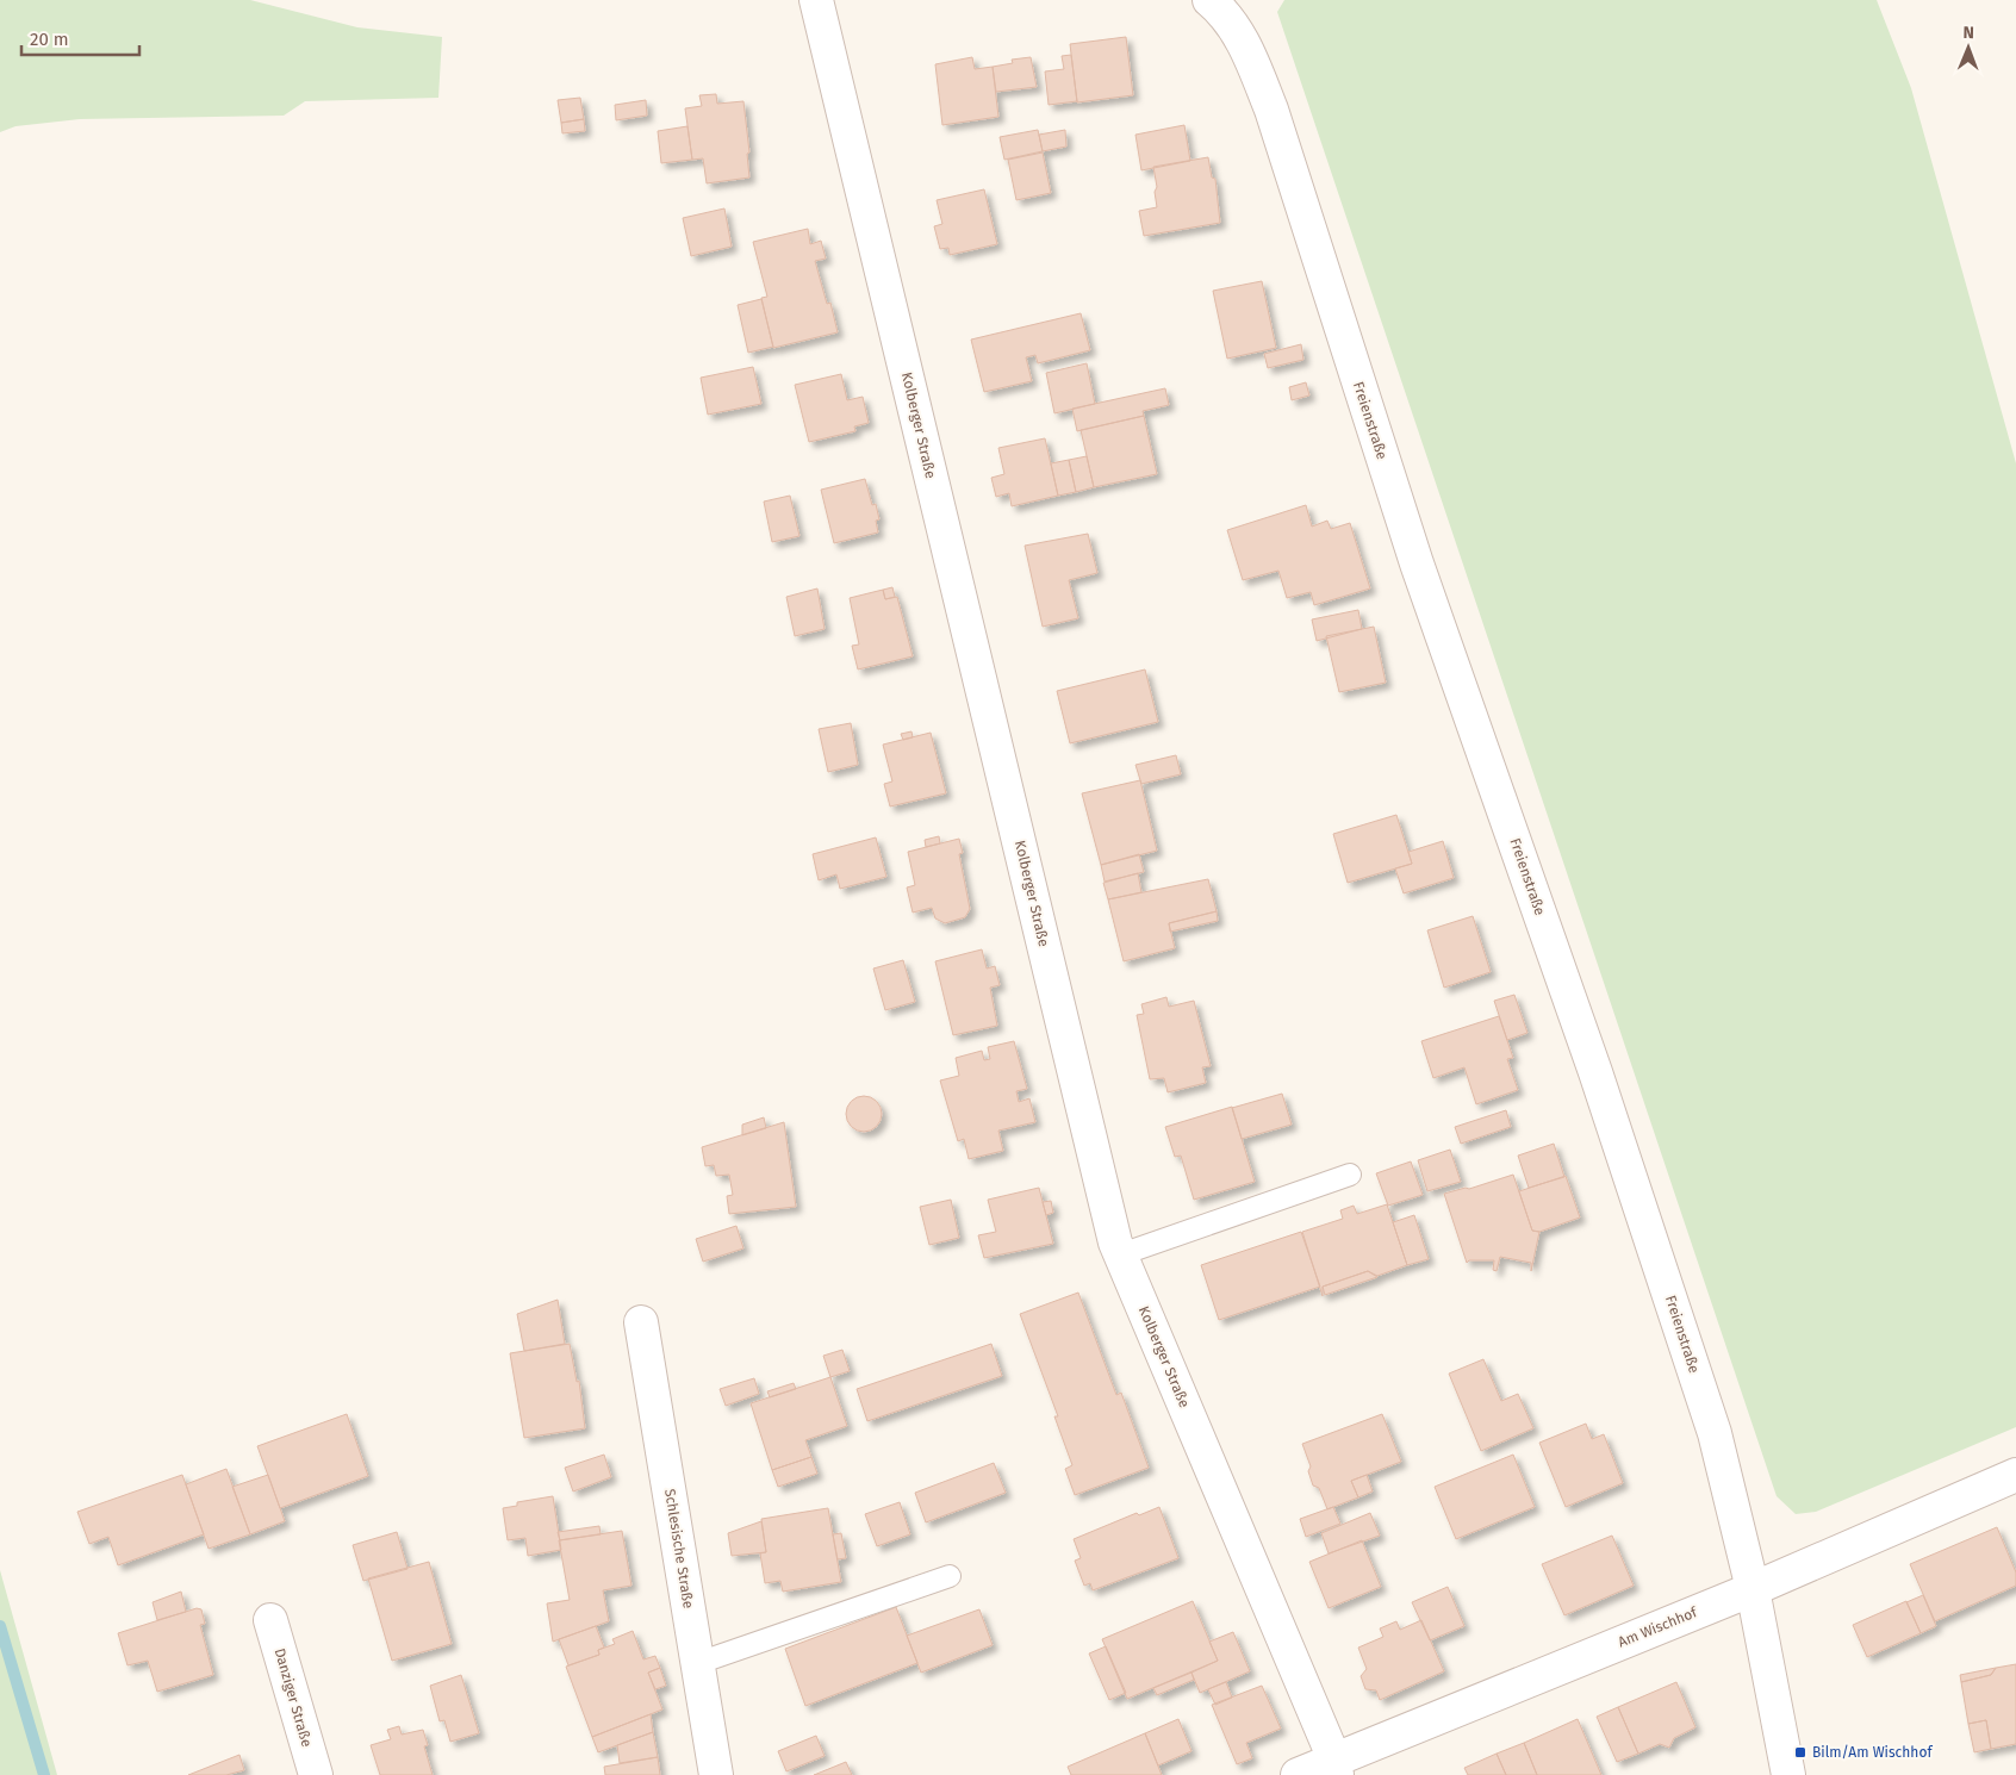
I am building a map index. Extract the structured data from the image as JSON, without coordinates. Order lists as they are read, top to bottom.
{
  "streets": {
    "street": [
      "Freienstraße",
      "Kolberger Straße",
      "Schlesische Straße",
      "Am Wischhof",
      "Danziger Straße"
    ]
  },
  "crossings": [
    ["Freienstraße", "Am Wischhof"],
    ["Kolberger Straße", "Am Wischhof"]
  ],
  "places": {
    "transit": ["Bilm/Am Wischhof"]
  },
  "scale_bar": "20 m",
  "north": "top"
}
